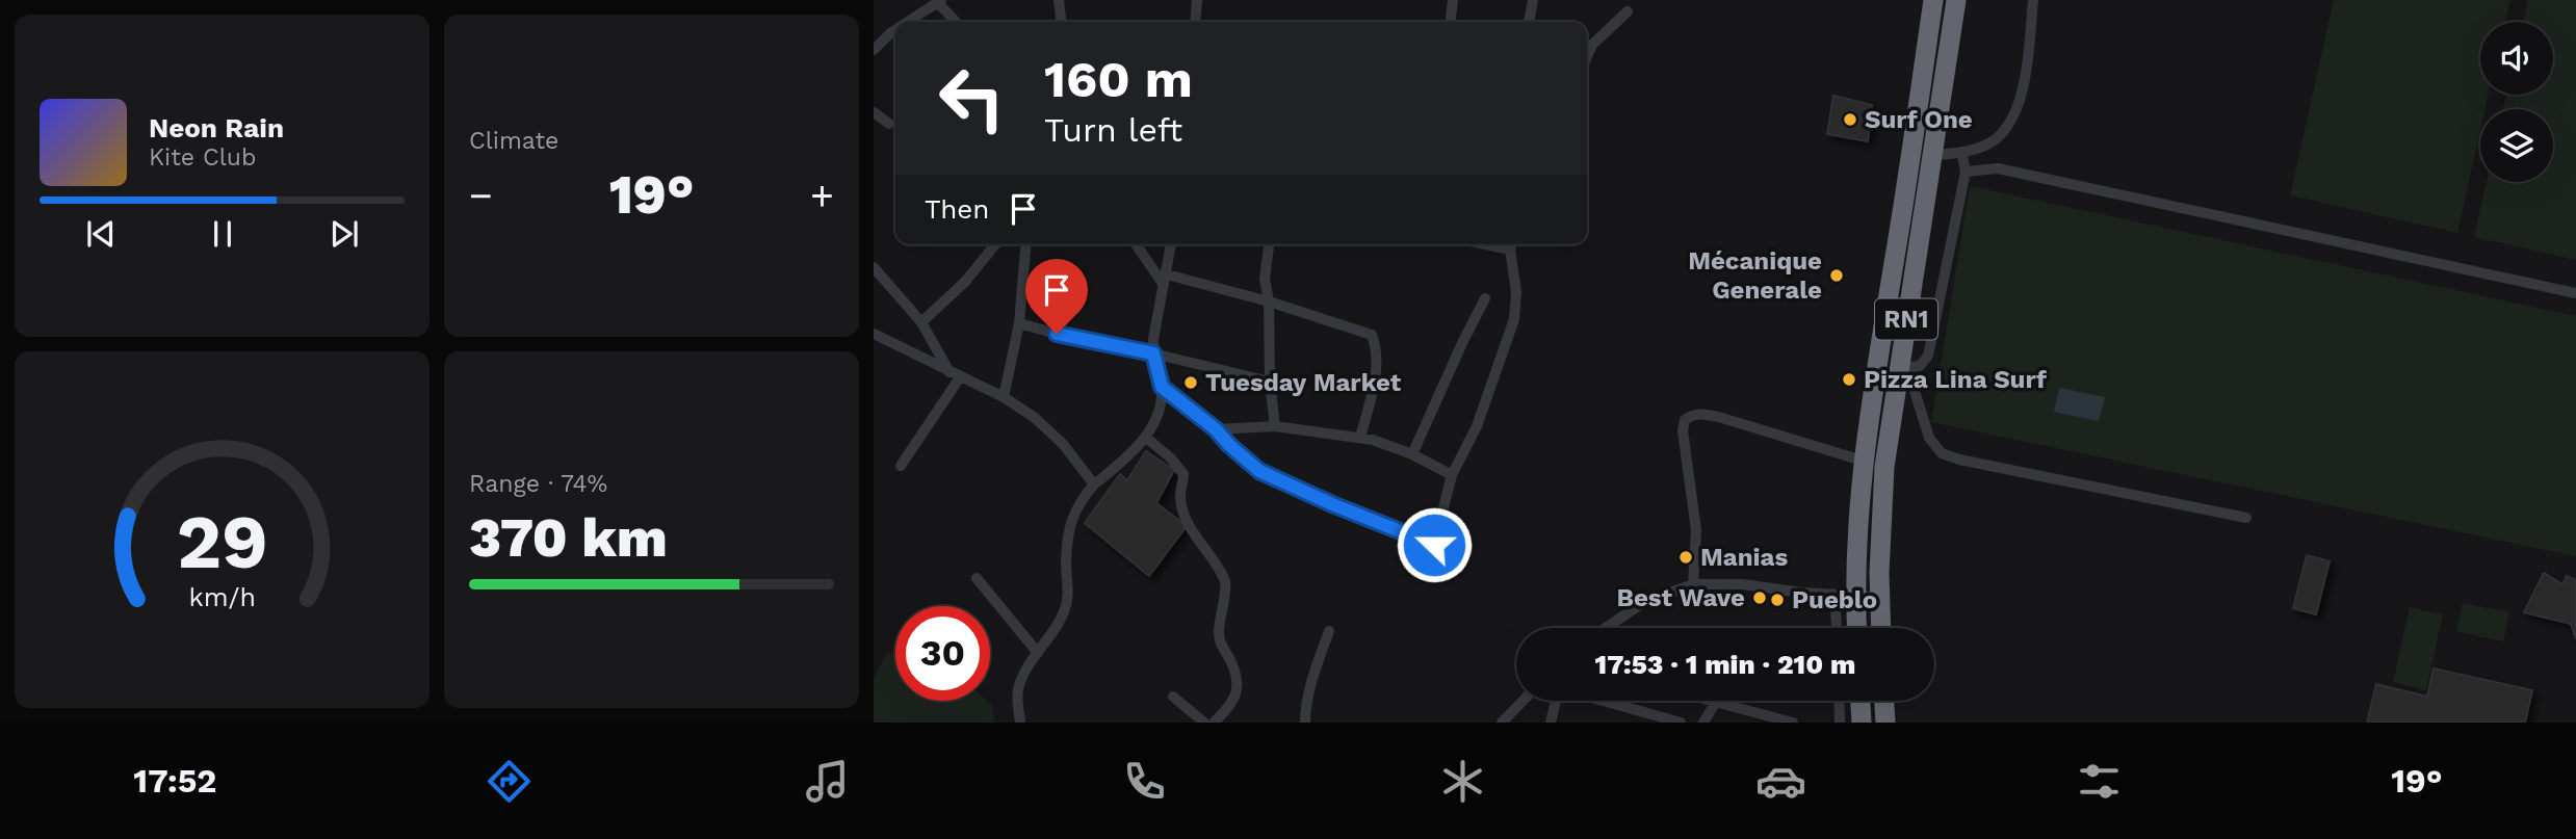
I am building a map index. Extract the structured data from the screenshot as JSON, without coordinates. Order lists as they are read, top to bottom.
{
  "streets": {
    "highway": ["RN1"]
  },
  "places": [
    "Surf One",
    "Mécanique Generale",
    "Pizza Lina Surf",
    "Tuesday Market",
    "Manias",
    "Best Wave",
    "Pueblo"
  ],
  "page": {
    "tile": [
      "Climate",
      ["Range · 74%", "370 km"]
    ],
    "turn": ["160 m", "Turn left"],
    "song": ["Neon Rain", "Kite Club"],
    "heat": ["−", "19°", "+"],
    "then": "Then",
    "limit": "30",
    "trip": "17:53 · 1 min · 210 m",
    "tabs": ["17:52", "19°"],
    "gauge": ["29", "km/h"]
  }
}
